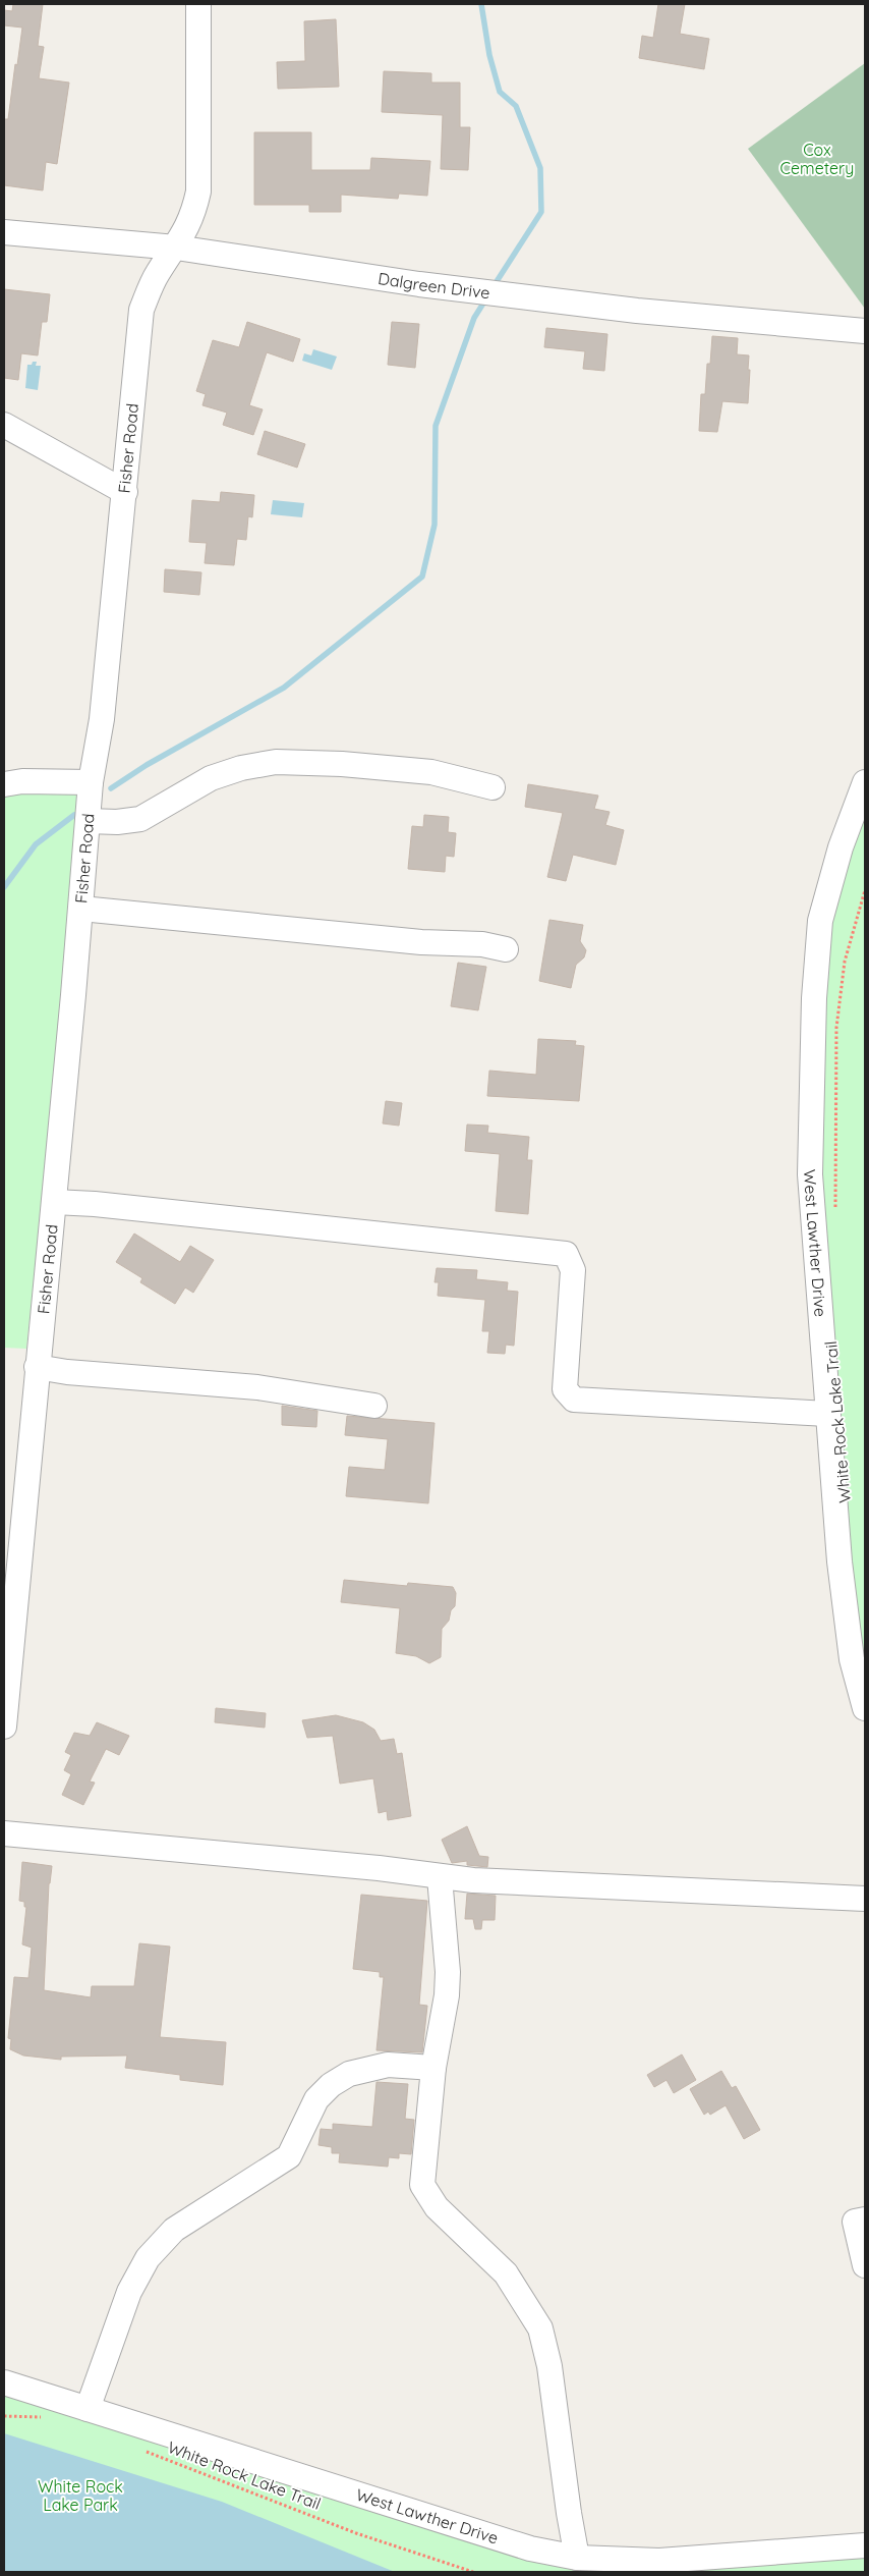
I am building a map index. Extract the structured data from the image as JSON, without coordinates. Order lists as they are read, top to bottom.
{
  "streets": {
    "street": ["Dalgreen Drive", "Fisher Road", "West Lawther Drive"],
    "path": ["White Rock Lake Trail"]
  },
  "crossings": [
    ["Dalgreen Drive", "Fisher Road"]
  ],
  "parks": ["Cox Cemetery", "White Rock Lake Park"]
}
